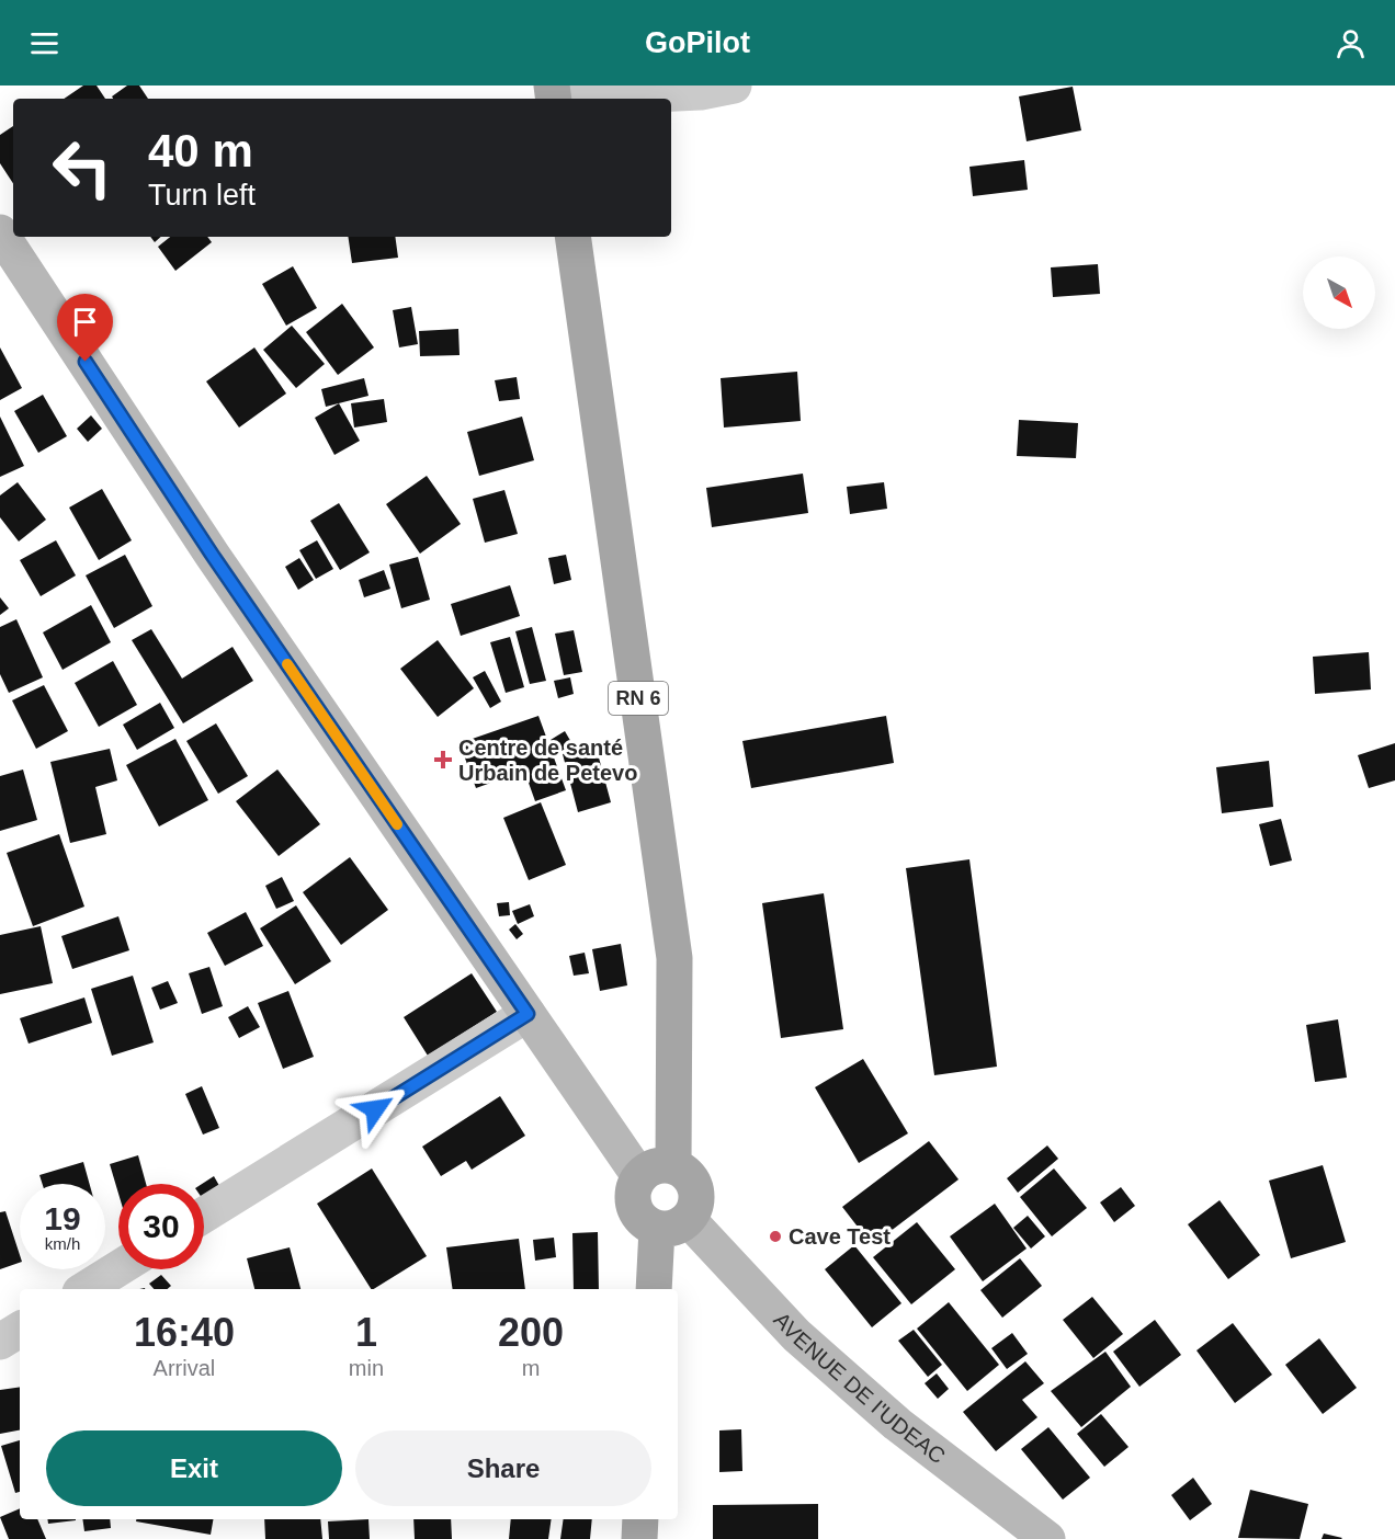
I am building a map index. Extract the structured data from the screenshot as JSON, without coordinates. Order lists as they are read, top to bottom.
{
  "streets": {
    "main road": ["RN 6"],
    "street": ["AVENUE DE I'UDEAC"]
  },
  "crossings": [
    ["RN 6", "AVENUE DE I'UDEAC"]
  ],
  "places": {
    "health": ["Centre de santé Urbain de Petevo"],
    "other": ["Cave Test"]
  },
  "north": "bottom right",
  "page": {
    "header": "GoPilot",
    "turn": ["40 m", "Turn left"],
    "speed": "19 km/h",
    "limit": "30",
    "eta": [
      "16:40",
      "Arrival",
      "1",
      "min",
      "200",
      "m"
    ],
    "buttons": ["Exit", "Share"]
  }
}
